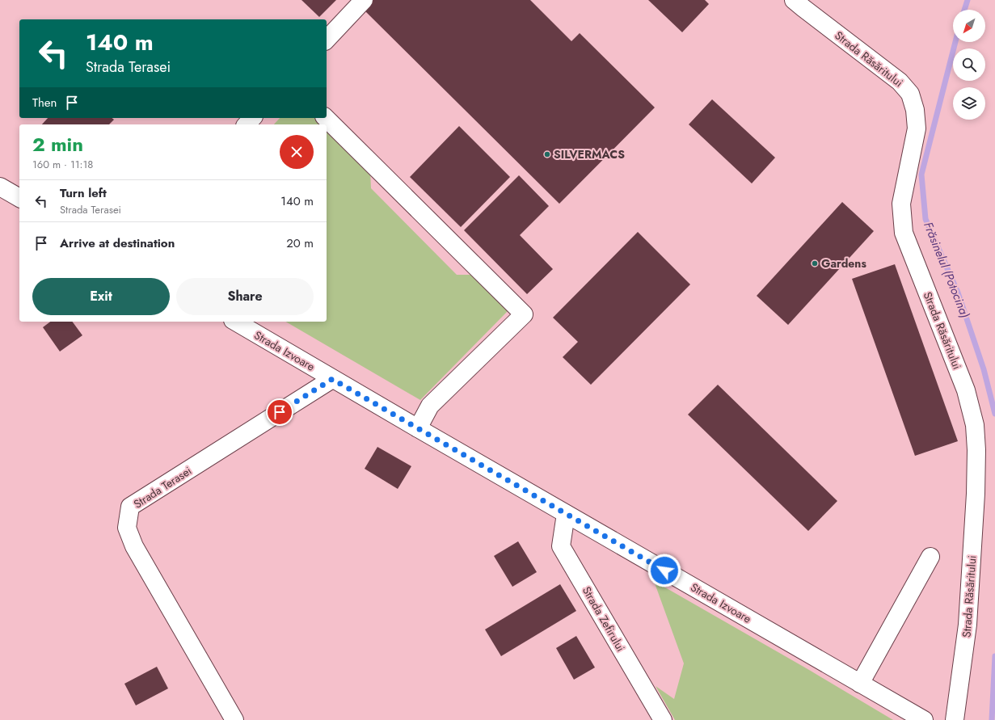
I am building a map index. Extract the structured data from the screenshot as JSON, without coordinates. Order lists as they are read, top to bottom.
{
  "streets": {
    "main road": [
      "Strada Răsăritului",
      "Strada Izvoare",
      "Strada Terasei",
      "Strada Zefirului"
    ]
  },
  "crossings": [
    ["Strada Izvoare", "Strada Terasei"],
    ["Strada Izvoare", "Strada Zefirului"]
  ],
  "water": ["Frăsinelul (Potocina)"],
  "places": ["SILVERMACS", "Gardens"],
  "north": "bottom left",
  "page": {
    "turn": ["140 m", "Strada Terasei"],
    "then": "Then",
    "heading": ["2 min", "160 m · 11:18"],
    "list": [
      {
        "name": "Turn left",
        "note": "Strada Terasei",
        "value": "140 m"
      },
      {
        "name": "Arrive at destination",
        "value": "20 m"
      }
    ],
    "buttons": ["Exit", "Share"]
  }
}
